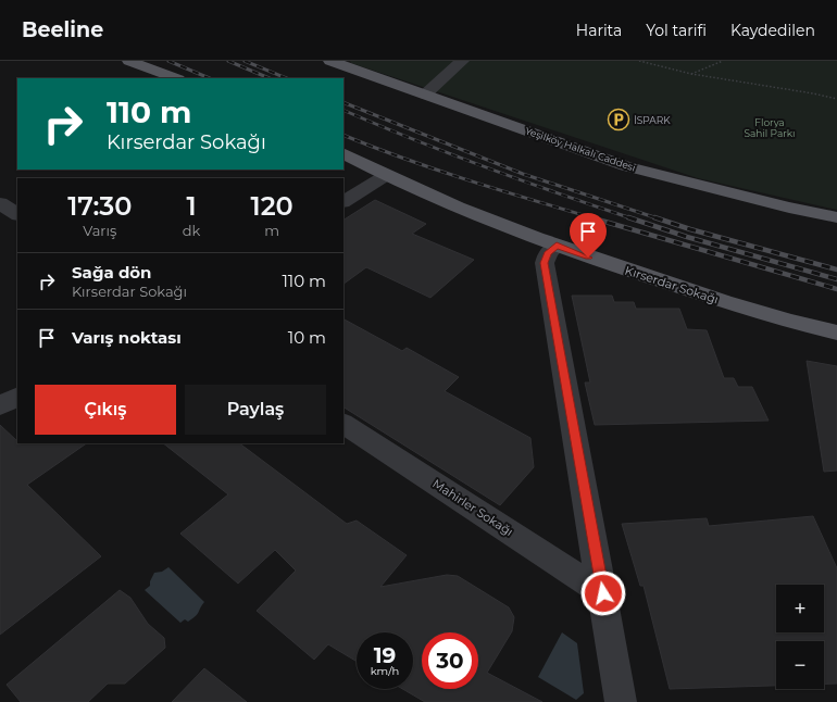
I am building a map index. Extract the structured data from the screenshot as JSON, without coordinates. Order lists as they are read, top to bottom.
{
  "streets": {
    "main road": ["Yeşilköy Halkalı Caddesi", "Kırserdar Sokağı"],
    "street": ["Mahirler Sokağı"]
  },
  "parks": ["Florya Sahil Parkı"],
  "places": {
    "parking": ["İSPARK"]
  },
  "page": {
    "header": "Beeline",
    "nav": ["Harita", "Yol tarifi", "Kaydedilen"],
    "turn": ["110 m", "Kırserdar Sokağı"],
    "eta": [
      "17:30",
      "Varış",
      "1",
      "dk",
      "120",
      "m"
    ],
    "list": [
      {
        "name": "Sağa dön",
        "note": "Kırserdar Sokağı",
        "value": "110 m"
      },
      {
        "name": "Varış noktası",
        "value": "10 m"
      }
    ],
    "buttons": ["Çıkış", "Paylaş"],
    "map_buttons": ["+", "−"],
    "speed": "19 km/h",
    "limit": "30"
  }
}
